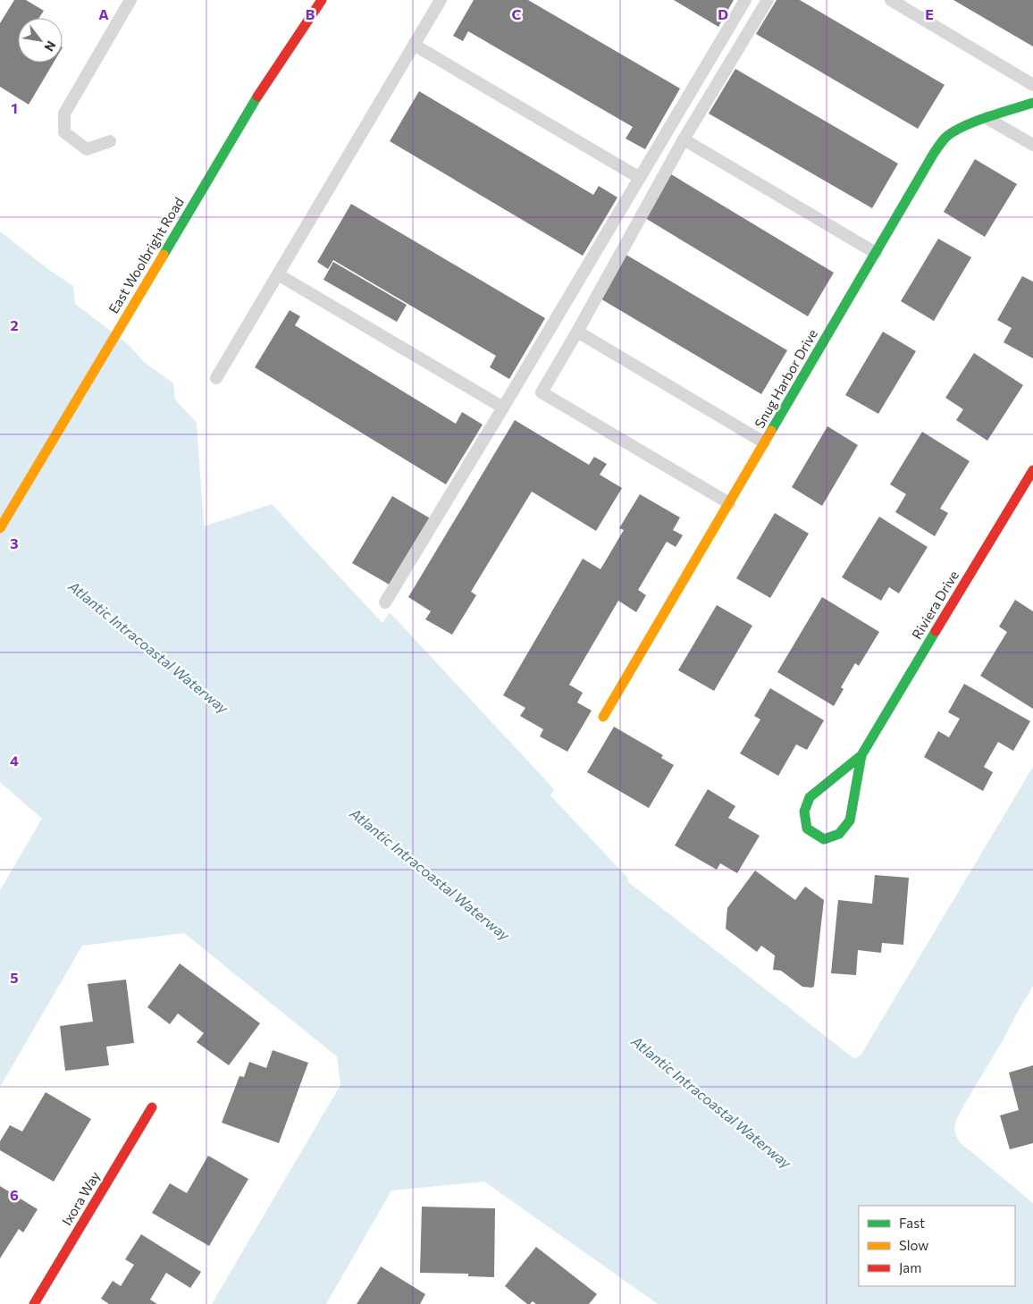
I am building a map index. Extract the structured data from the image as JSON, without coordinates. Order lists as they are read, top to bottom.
{
  "streets": {
    "street": [
      "East Woolbright Road",
      "Snug Harbor Drive",
      "Riviera Drive",
      "Ixora Way"
    ]
  },
  "water": ["Atlantic Intracoastal Waterway"],
  "legend": ["Fast", "Slow", "Jam"],
  "north": "bottom right",
  "grid": {
    "columns": [
      "A",
      "B",
      "C",
      "D",
      "E"
    ],
    "rows": [
      "1",
      "2",
      "3",
      "4",
      "5",
      "6"
    ]
  }
}
